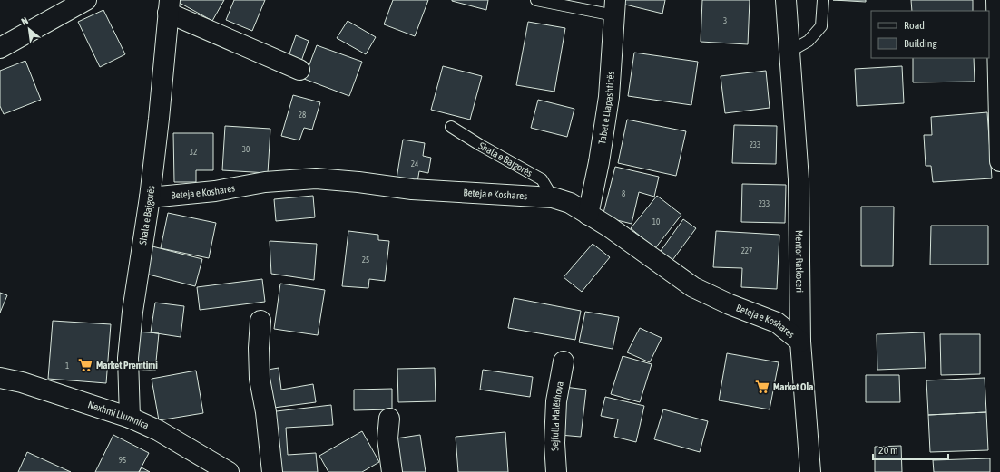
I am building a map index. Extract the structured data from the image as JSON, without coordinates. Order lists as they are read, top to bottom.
{
  "streets": {
    "street": [
      "Tabet e Llapashticës",
      "Shala e Bajgorës",
      "Beteja e Koshares",
      "Mentor Ratkoceri",
      "Nexhmi Llumnica",
      "Sejfulla Malëshova"
    ]
  },
  "crossings": [
    ["Tabet e Llapashticës", "Beteja e Koshares"],
    ["Shala e Bajgorës", "Beteja e Koshares"],
    ["Shala e Bajgorës", "Nexhmi Llumnica"],
    ["Beteja e Koshares", "Mentor Ratkoceri"]
  ],
  "places": {
    "supermarket": ["Market Premtimi", "Market Ola"]
  },
  "house_numbers": [
    "3",
    "28",
    "233",
    "30",
    "32",
    "24",
    "8",
    "233",
    "10",
    "227",
    "25",
    "1",
    "95"
  ],
  "legend": ["Road", "Building"],
  "scale_bar": "20 m",
  "north": "top left"
}
